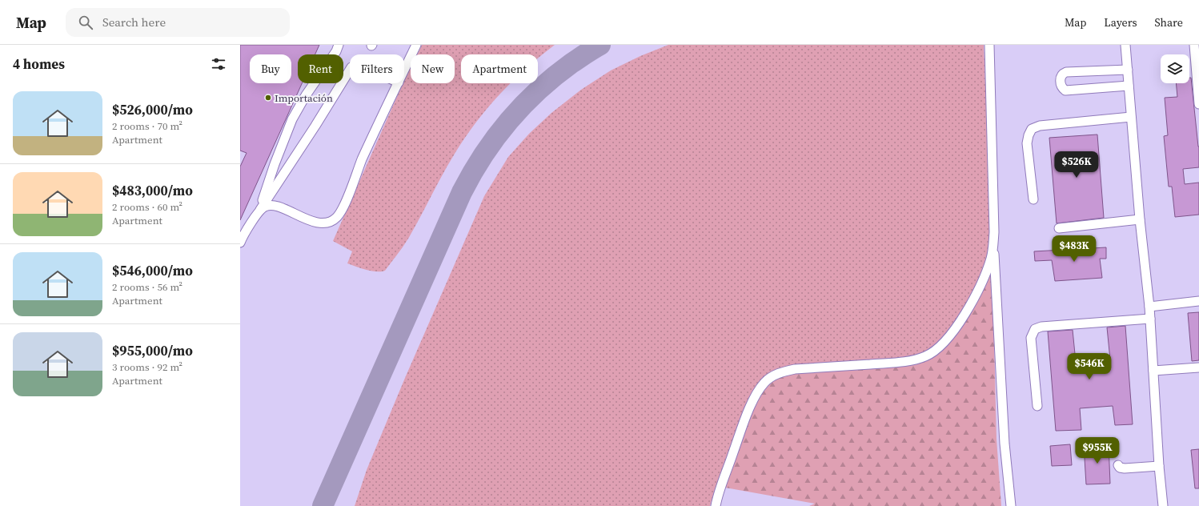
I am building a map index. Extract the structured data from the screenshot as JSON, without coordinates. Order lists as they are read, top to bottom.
{
  "places": ["Importación"],
  "page": {
    "header": "Map",
    "search": "Search here",
    "nav": ["Map", "Layers", "Share"],
    "heading": "4 homes",
    "chip": [
      "Buy",
      "Rent",
      "Filters",
      "New",
      "Apartment"
    ],
    "list": [
      {
        "name": "$526,000/mo",
        "note": "2 rooms · 70 m² · Apartment"
      },
      {
        "name": "$483,000/mo",
        "note": "2 rooms · 60 m² · Apartment"
      },
      {
        "name": "$546,000/mo",
        "note": "2 rooms · 56 m² · Apartment"
      },
      {
        "name": "$955,000/mo",
        "note": "3 rooms · 92 m² · Apartment"
      }
    ],
    "price": [
      "$526K",
      "$483K",
      "$546K",
      "$955K"
    ]
  }
}
